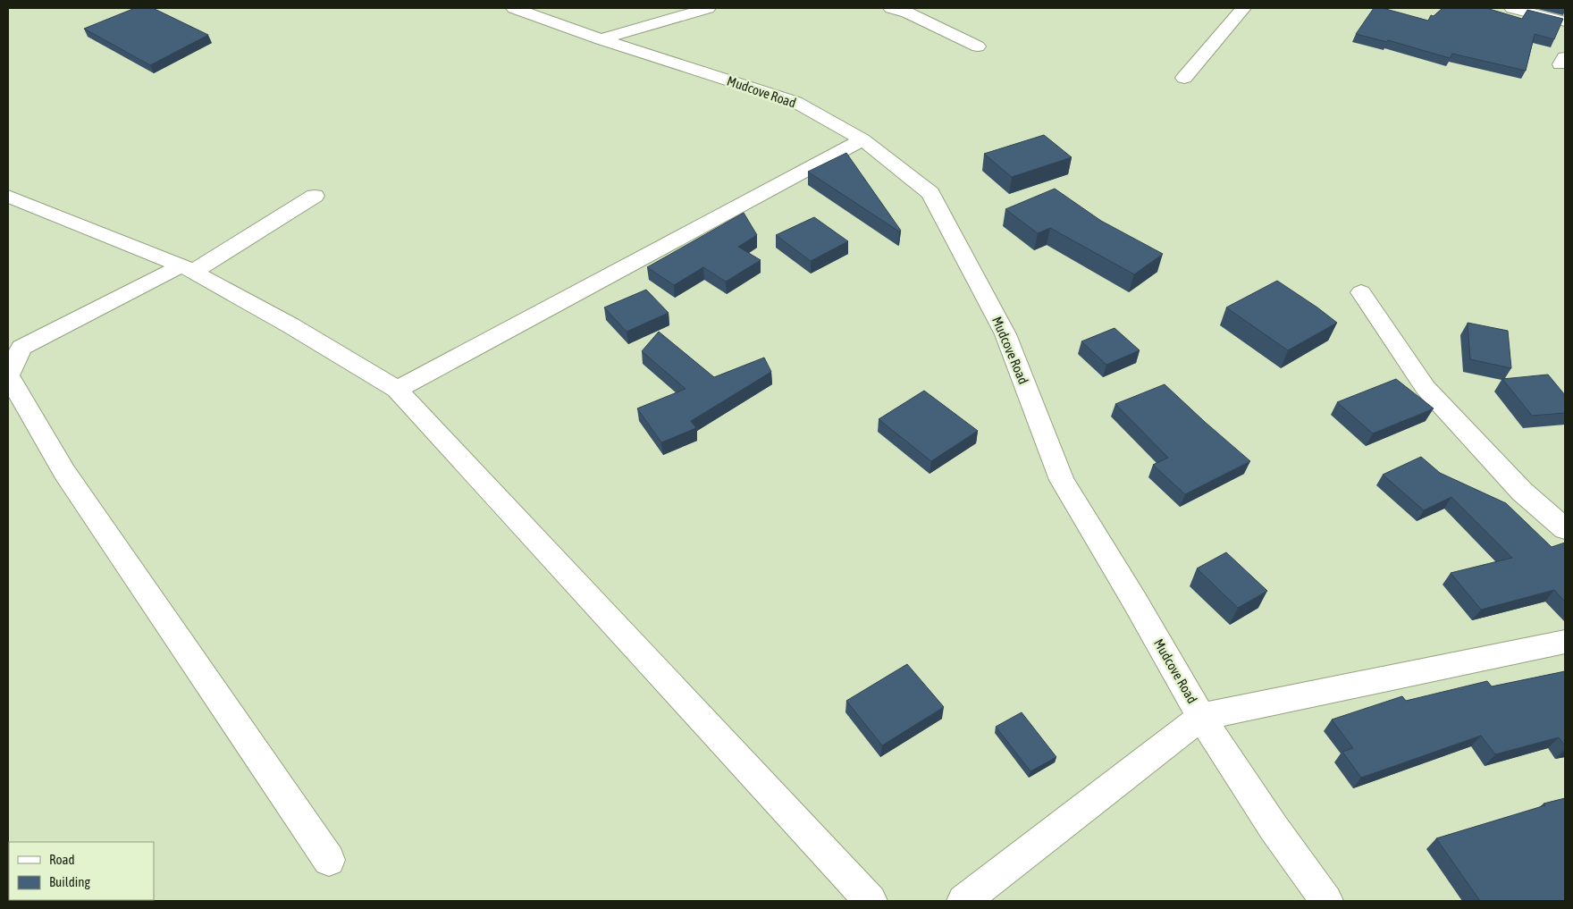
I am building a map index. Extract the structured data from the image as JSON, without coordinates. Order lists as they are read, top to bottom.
{
  "streets": {
    "street": ["Mudcove Road"]
  },
  "legend": ["Road", "Building"]
}
